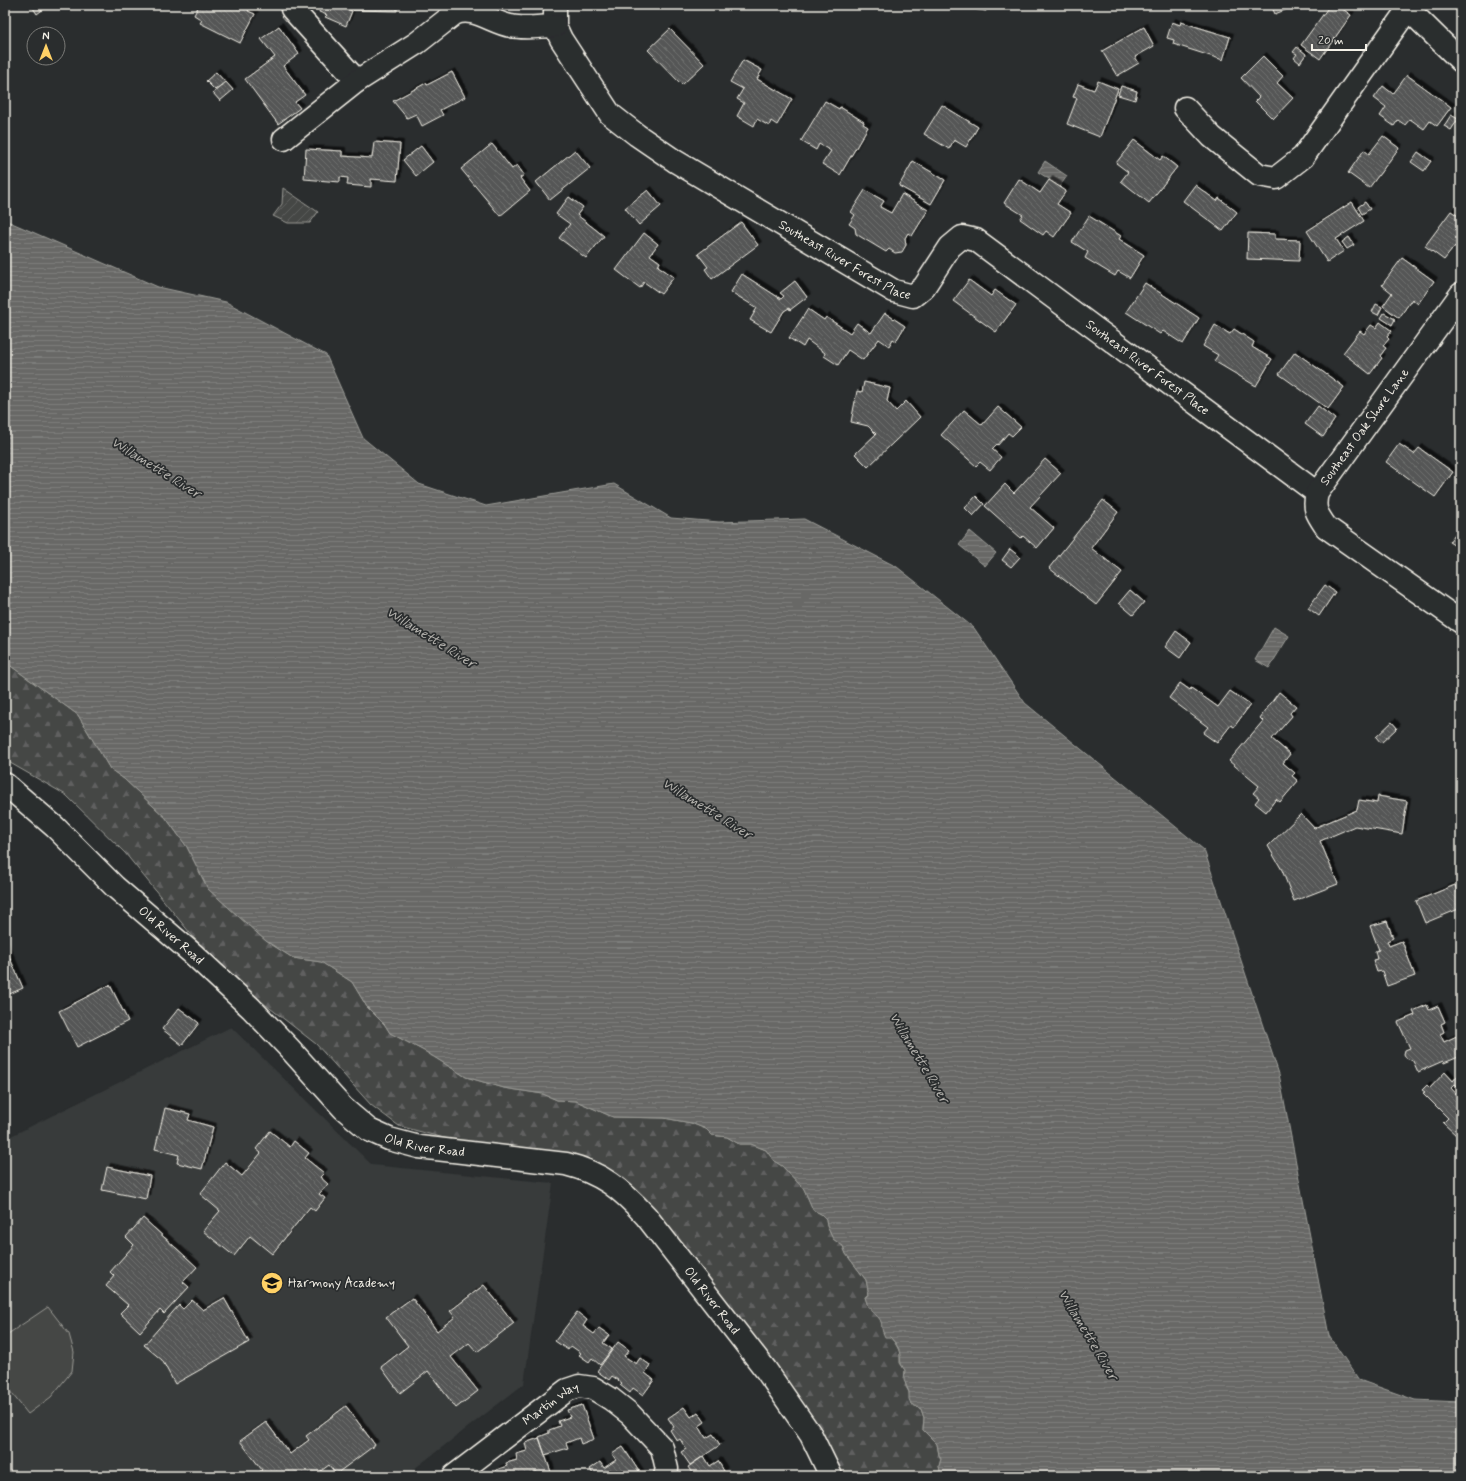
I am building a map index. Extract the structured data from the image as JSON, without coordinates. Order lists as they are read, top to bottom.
{
  "streets": {
    "street": [
      "Southeast River Forest Place",
      "Southeast Oak Shore Lane",
      "Old River Road",
      "Martin Way"
    ]
  },
  "crossings": [
    ["Southeast River Forest Place", "Southeast Oak Shore Lane"]
  ],
  "water": ["Willamette River"],
  "places": {
    "school or university": ["Harmony Academy"]
  },
  "scale_bar": "20 m",
  "north": "top"
}
